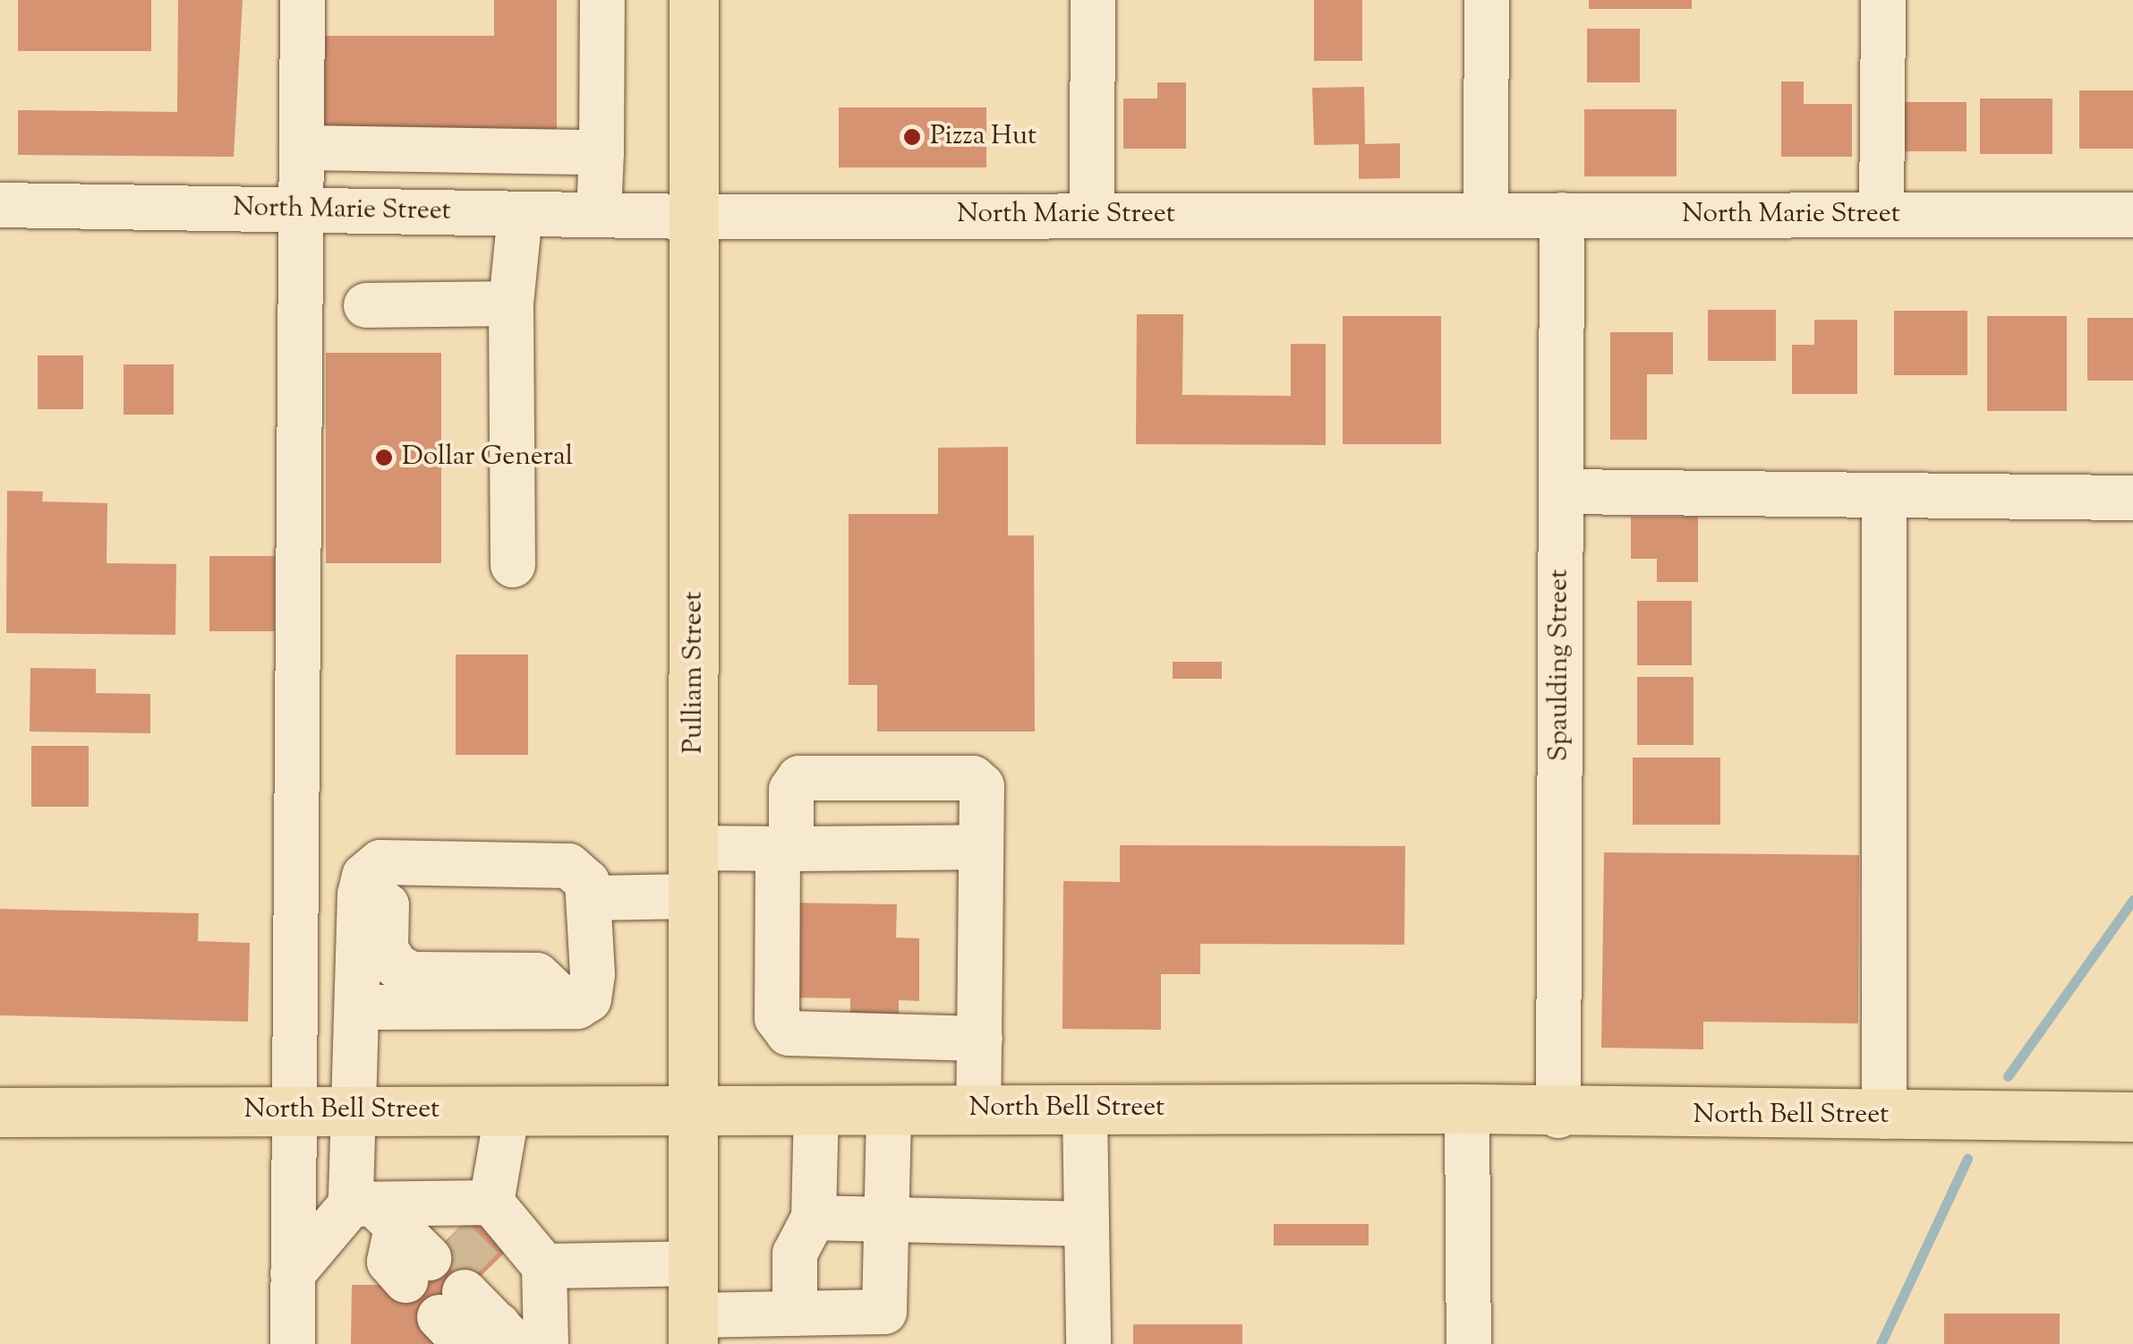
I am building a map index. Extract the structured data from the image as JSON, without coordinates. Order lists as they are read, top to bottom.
{
  "streets": {
    "main road": ["Pulliam Street", "North Bell Street"],
    "street": ["North Marie Street", "Spaulding Street"]
  },
  "crossings": [
    ["North Marie Street", "Spaulding Street"],
    ["North Marie Street", "Pulliam Street"],
    ["Spaulding Street", "North Bell Street"],
    ["Pulliam Street", "North Bell Street"]
  ],
  "places": ["Pizza Hut", "Dollar General"]
}
